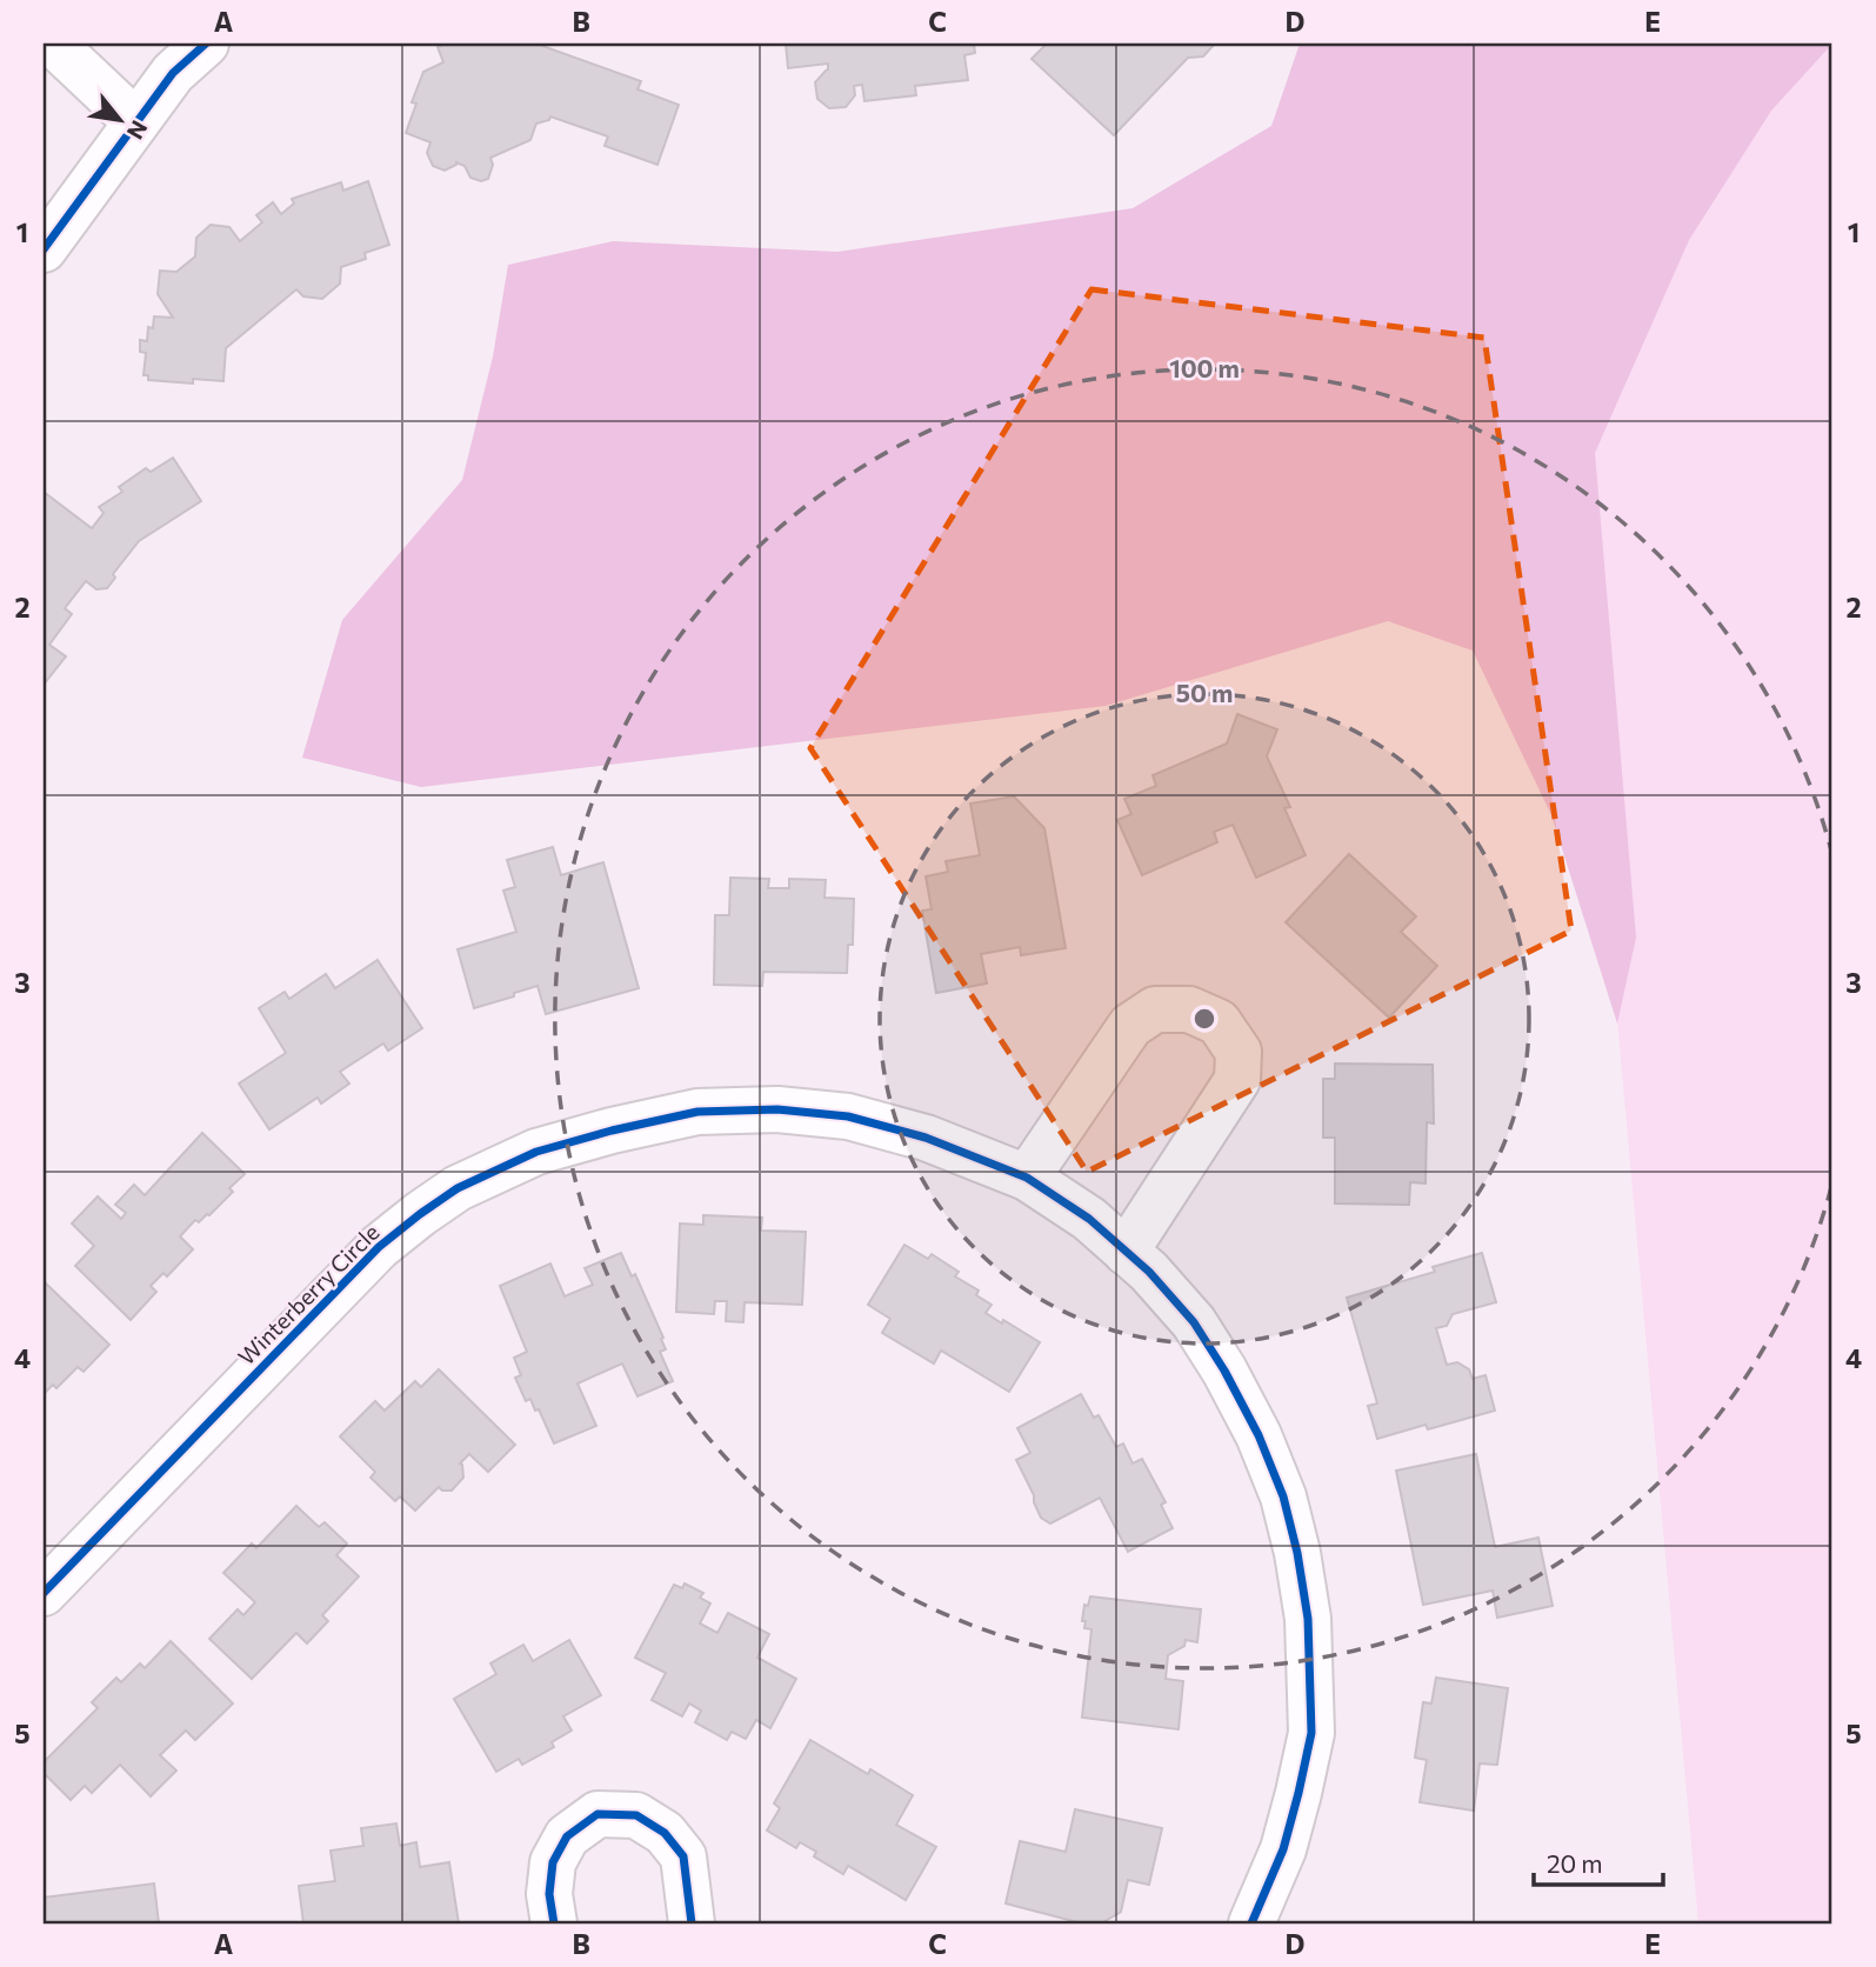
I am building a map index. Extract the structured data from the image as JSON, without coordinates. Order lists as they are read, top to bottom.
{
  "streets": {
    "street": ["Winterberry Circle"]
  },
  "scale_bar": "20 m",
  "north": "bottom right",
  "grid": {
    "columns": [
      "A",
      "B",
      "C",
      "D",
      "E"
    ],
    "rows": [
      "1",
      "2",
      "3",
      "4",
      "5"
    ]
  },
  "rings": ["100 m", "50 m"]
}
